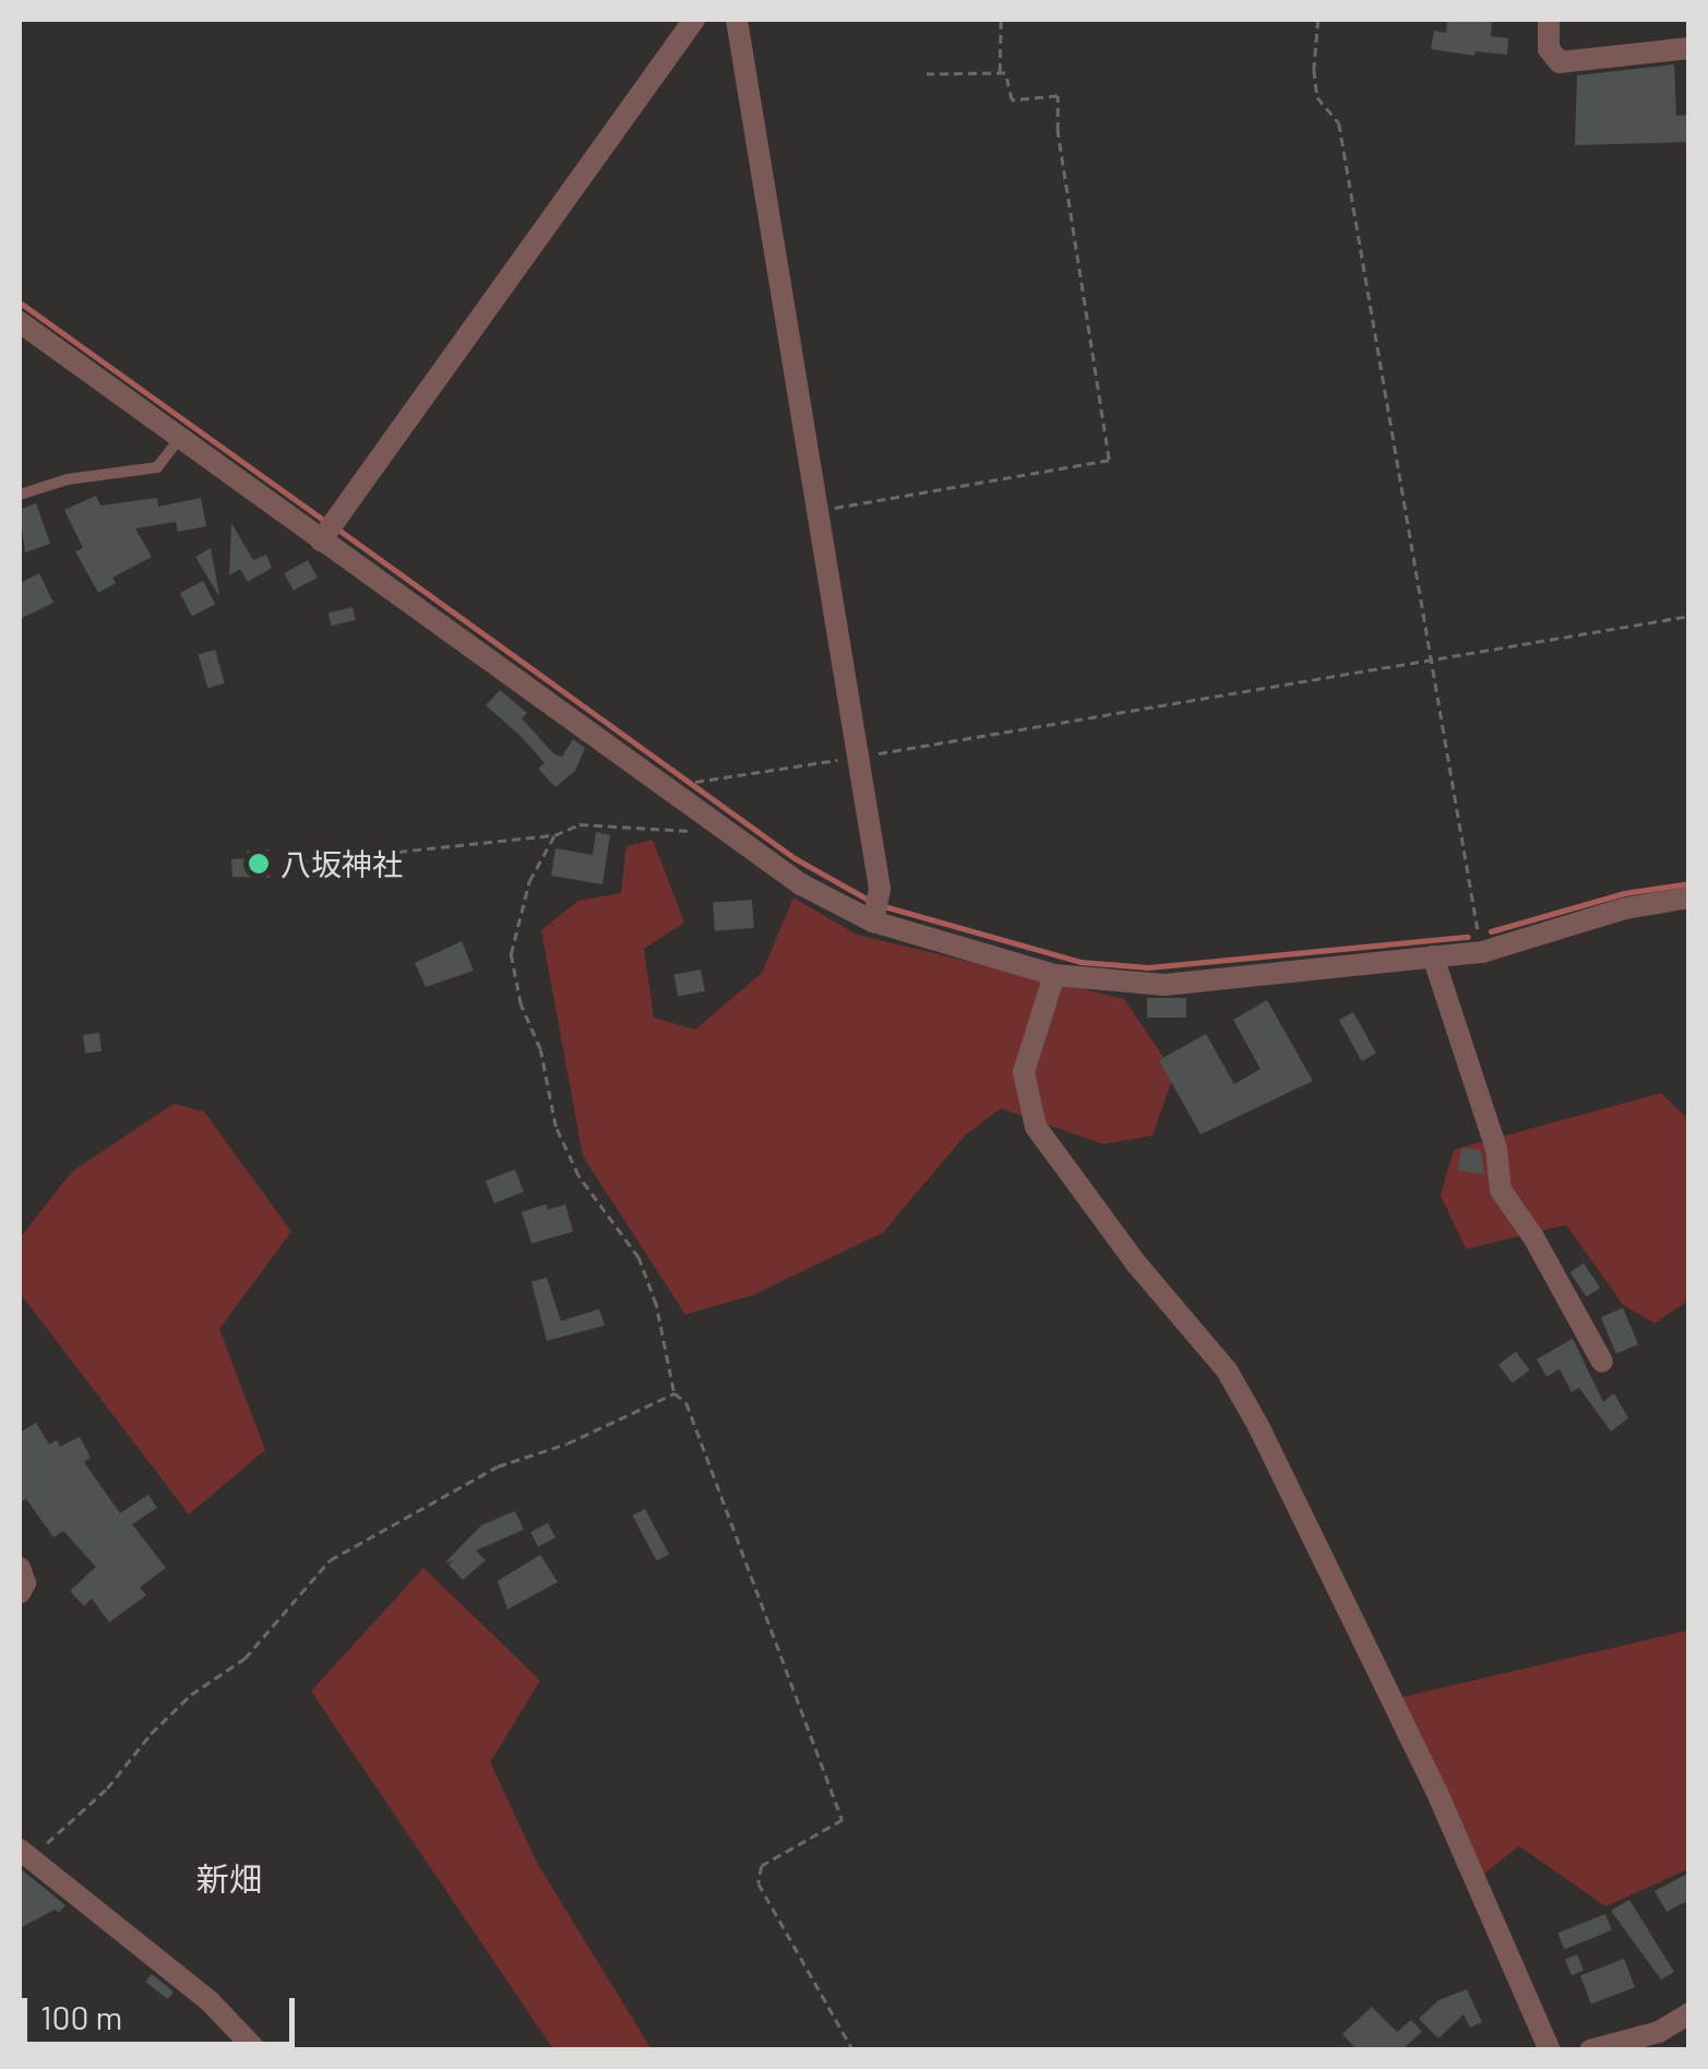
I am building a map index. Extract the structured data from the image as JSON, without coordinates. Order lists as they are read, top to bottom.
{
  "districts": ["新畑"],
  "places": ["八坂神社"],
  "scale_bar": "100 m"
}
